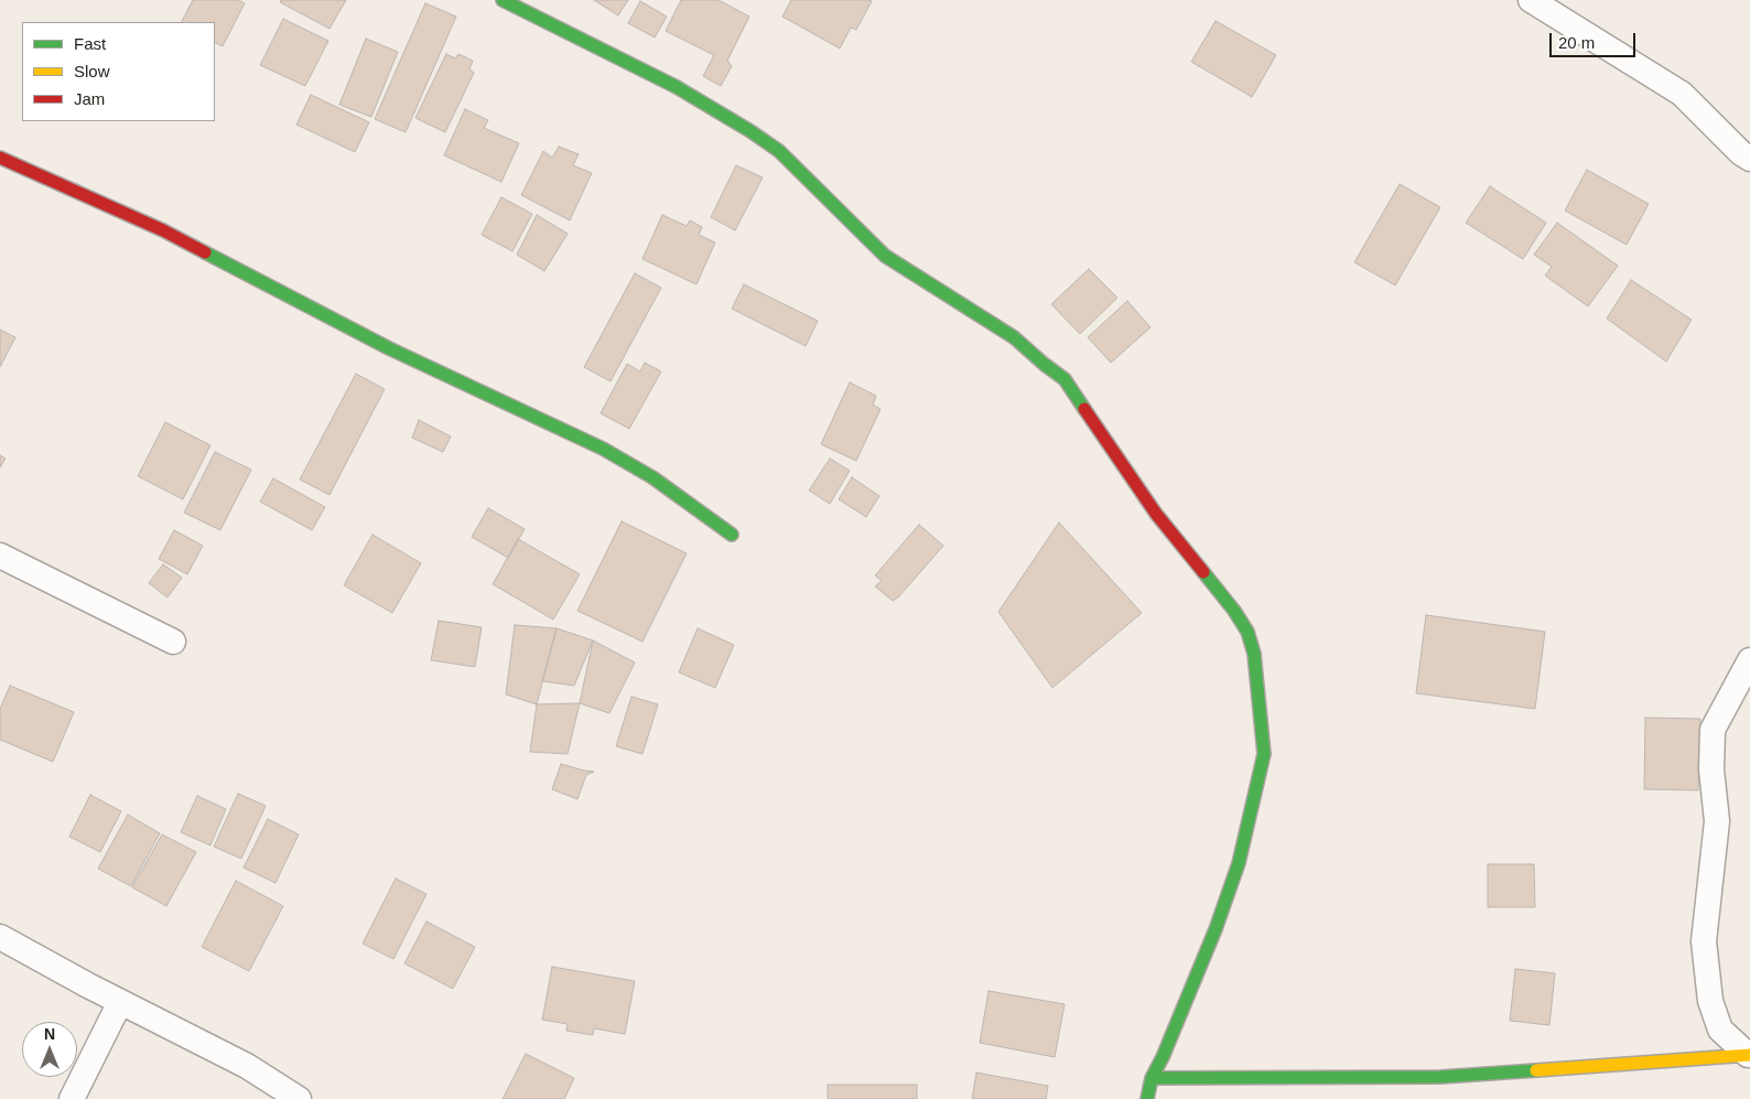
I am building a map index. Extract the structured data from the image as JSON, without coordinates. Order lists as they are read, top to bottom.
{
  "legend": ["Fast", "Slow", "Jam"],
  "scale_bar": "20 m",
  "north": "top"
}
